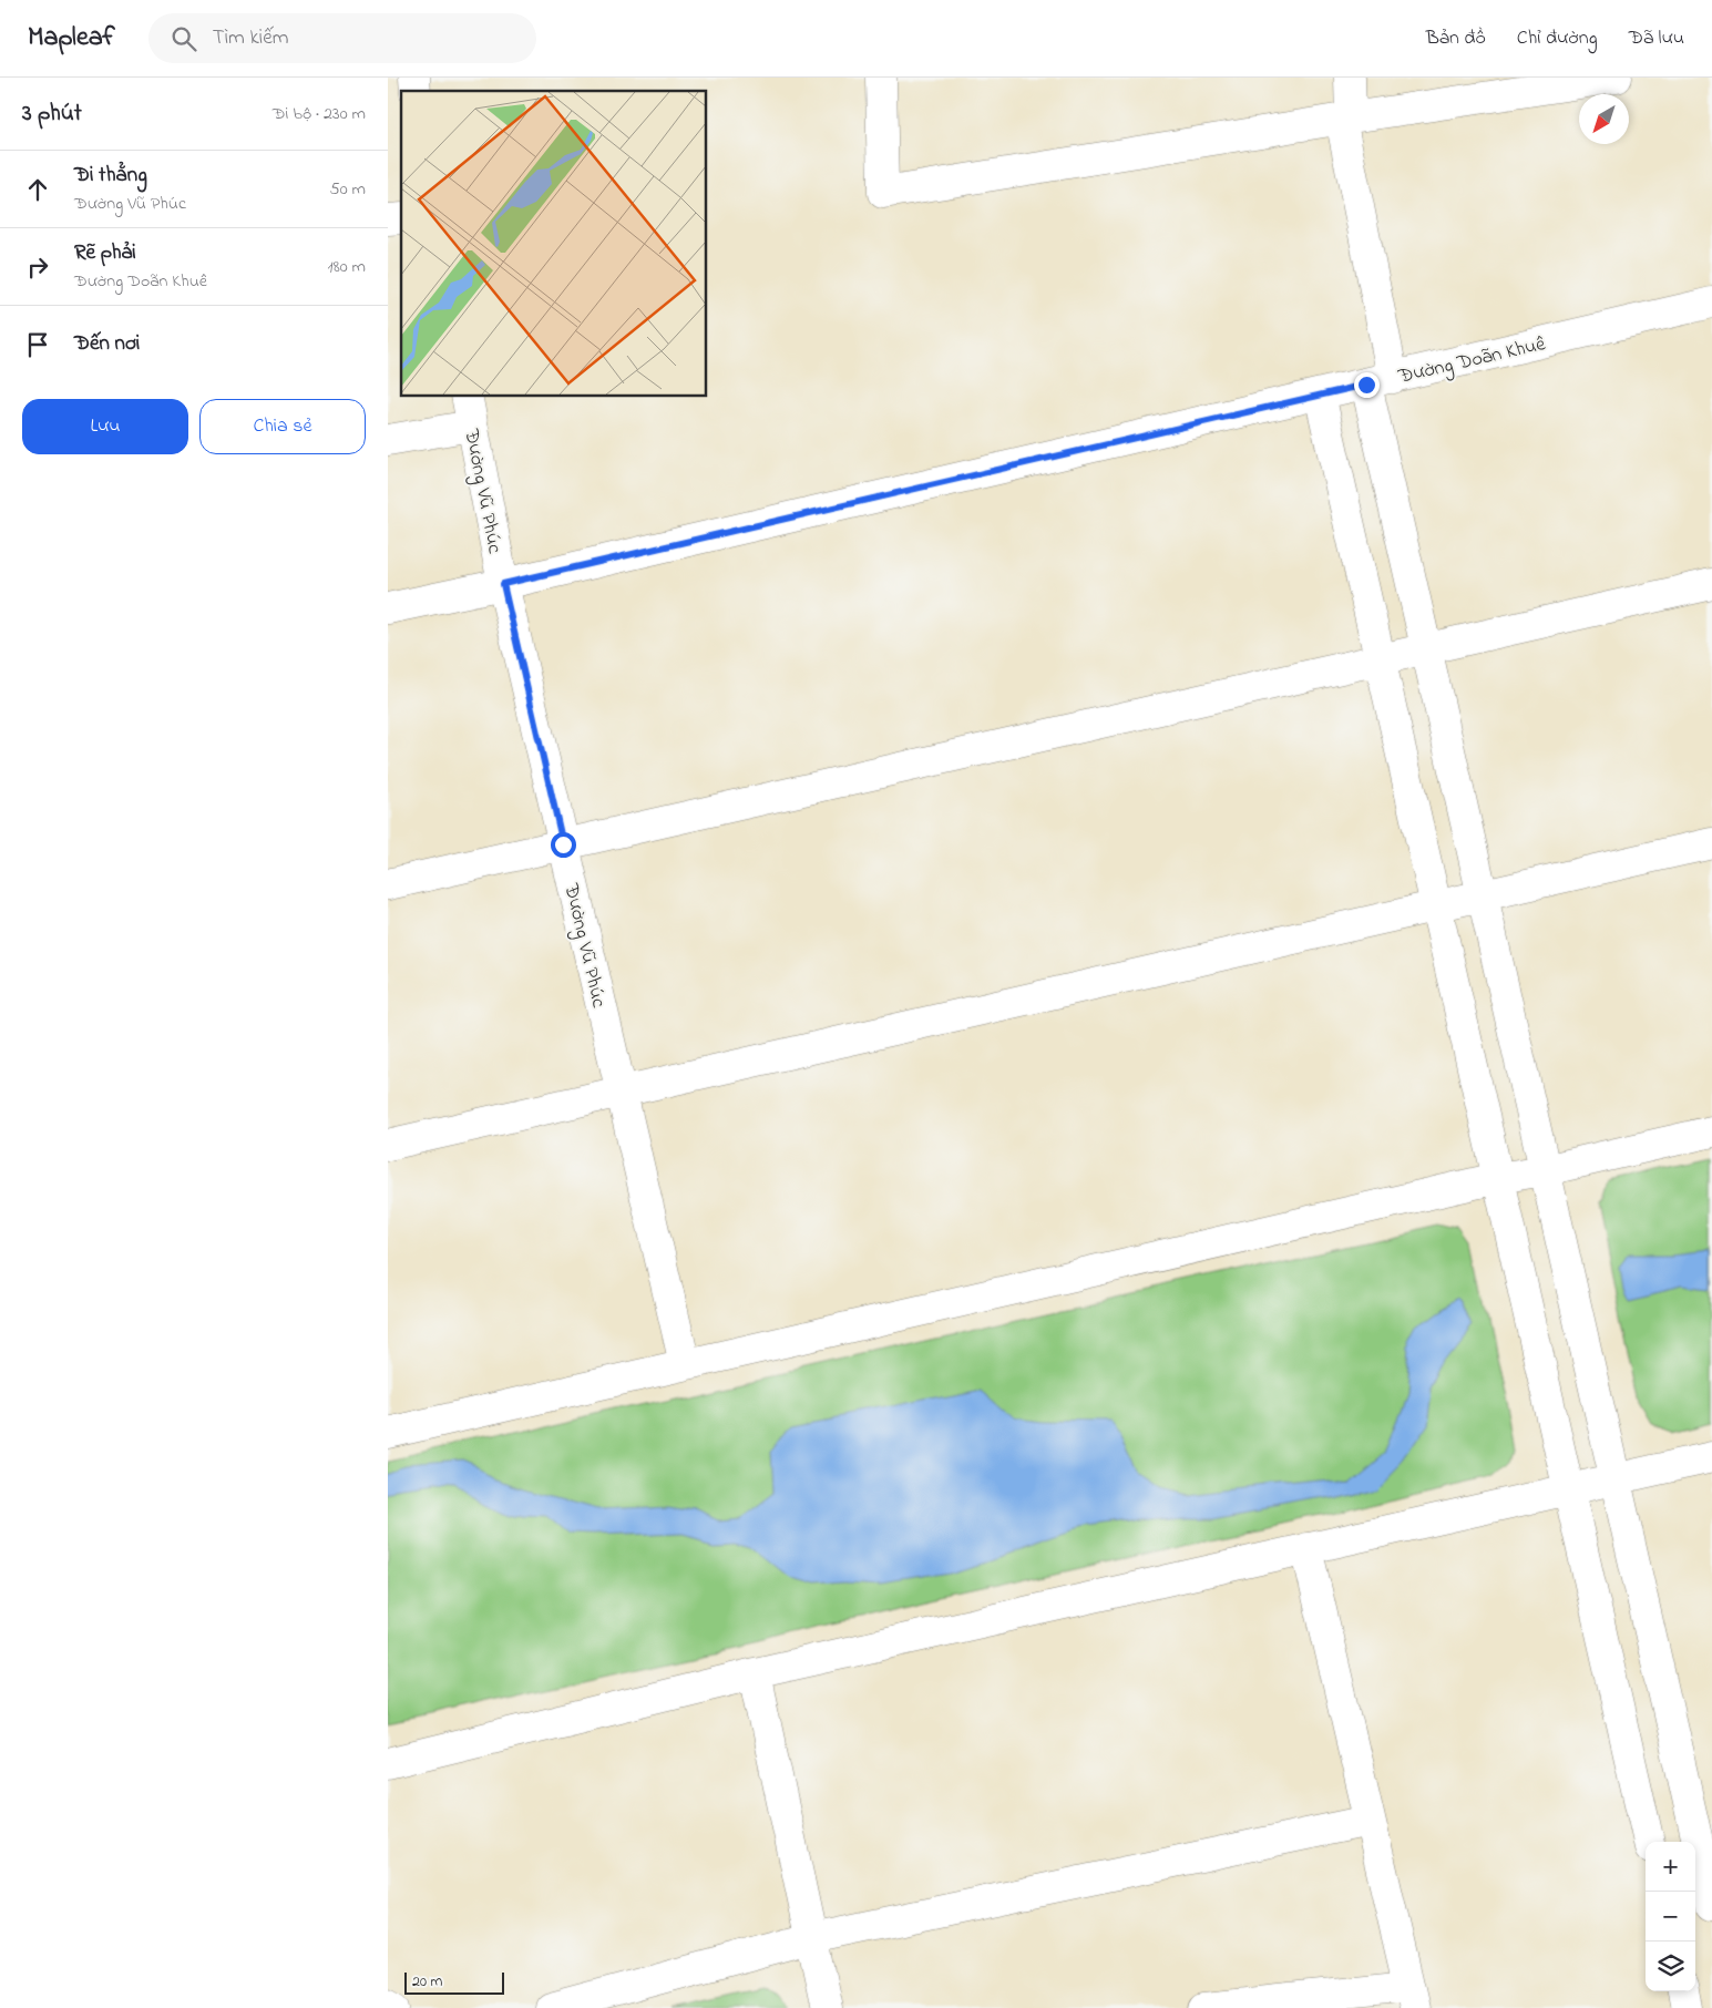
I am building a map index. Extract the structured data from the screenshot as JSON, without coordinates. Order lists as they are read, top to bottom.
{
  "streets": {
    "street": ["Đường Doãn Khuê", "Đường Vũ Phúc"]
  },
  "crossings": [
    ["Đường Doãn Khuê", "Đường Vũ Phúc"]
  ],
  "scale_bar": "20 m",
  "north": "bottom left",
  "page": {
    "header": "Mapleaf",
    "search": "Tìm kiếm",
    "nav": ["Bản đồ", "Chỉ đường", "Đã lưu"],
    "heading": ["3 phút", "Đi bộ · 230 m"],
    "list": [
      ["Đi thẳng", "Đường Vũ Phúc", "50 m"],
      ["Rẽ phải", "Đường Doãn Khuê", "180 m"],
      "Đến nơi"
    ],
    "buttons": ["Lưu", "Chia sẻ"],
    "map_buttons": ["+", "−"],
    "scale": "20 m"
  }
}
